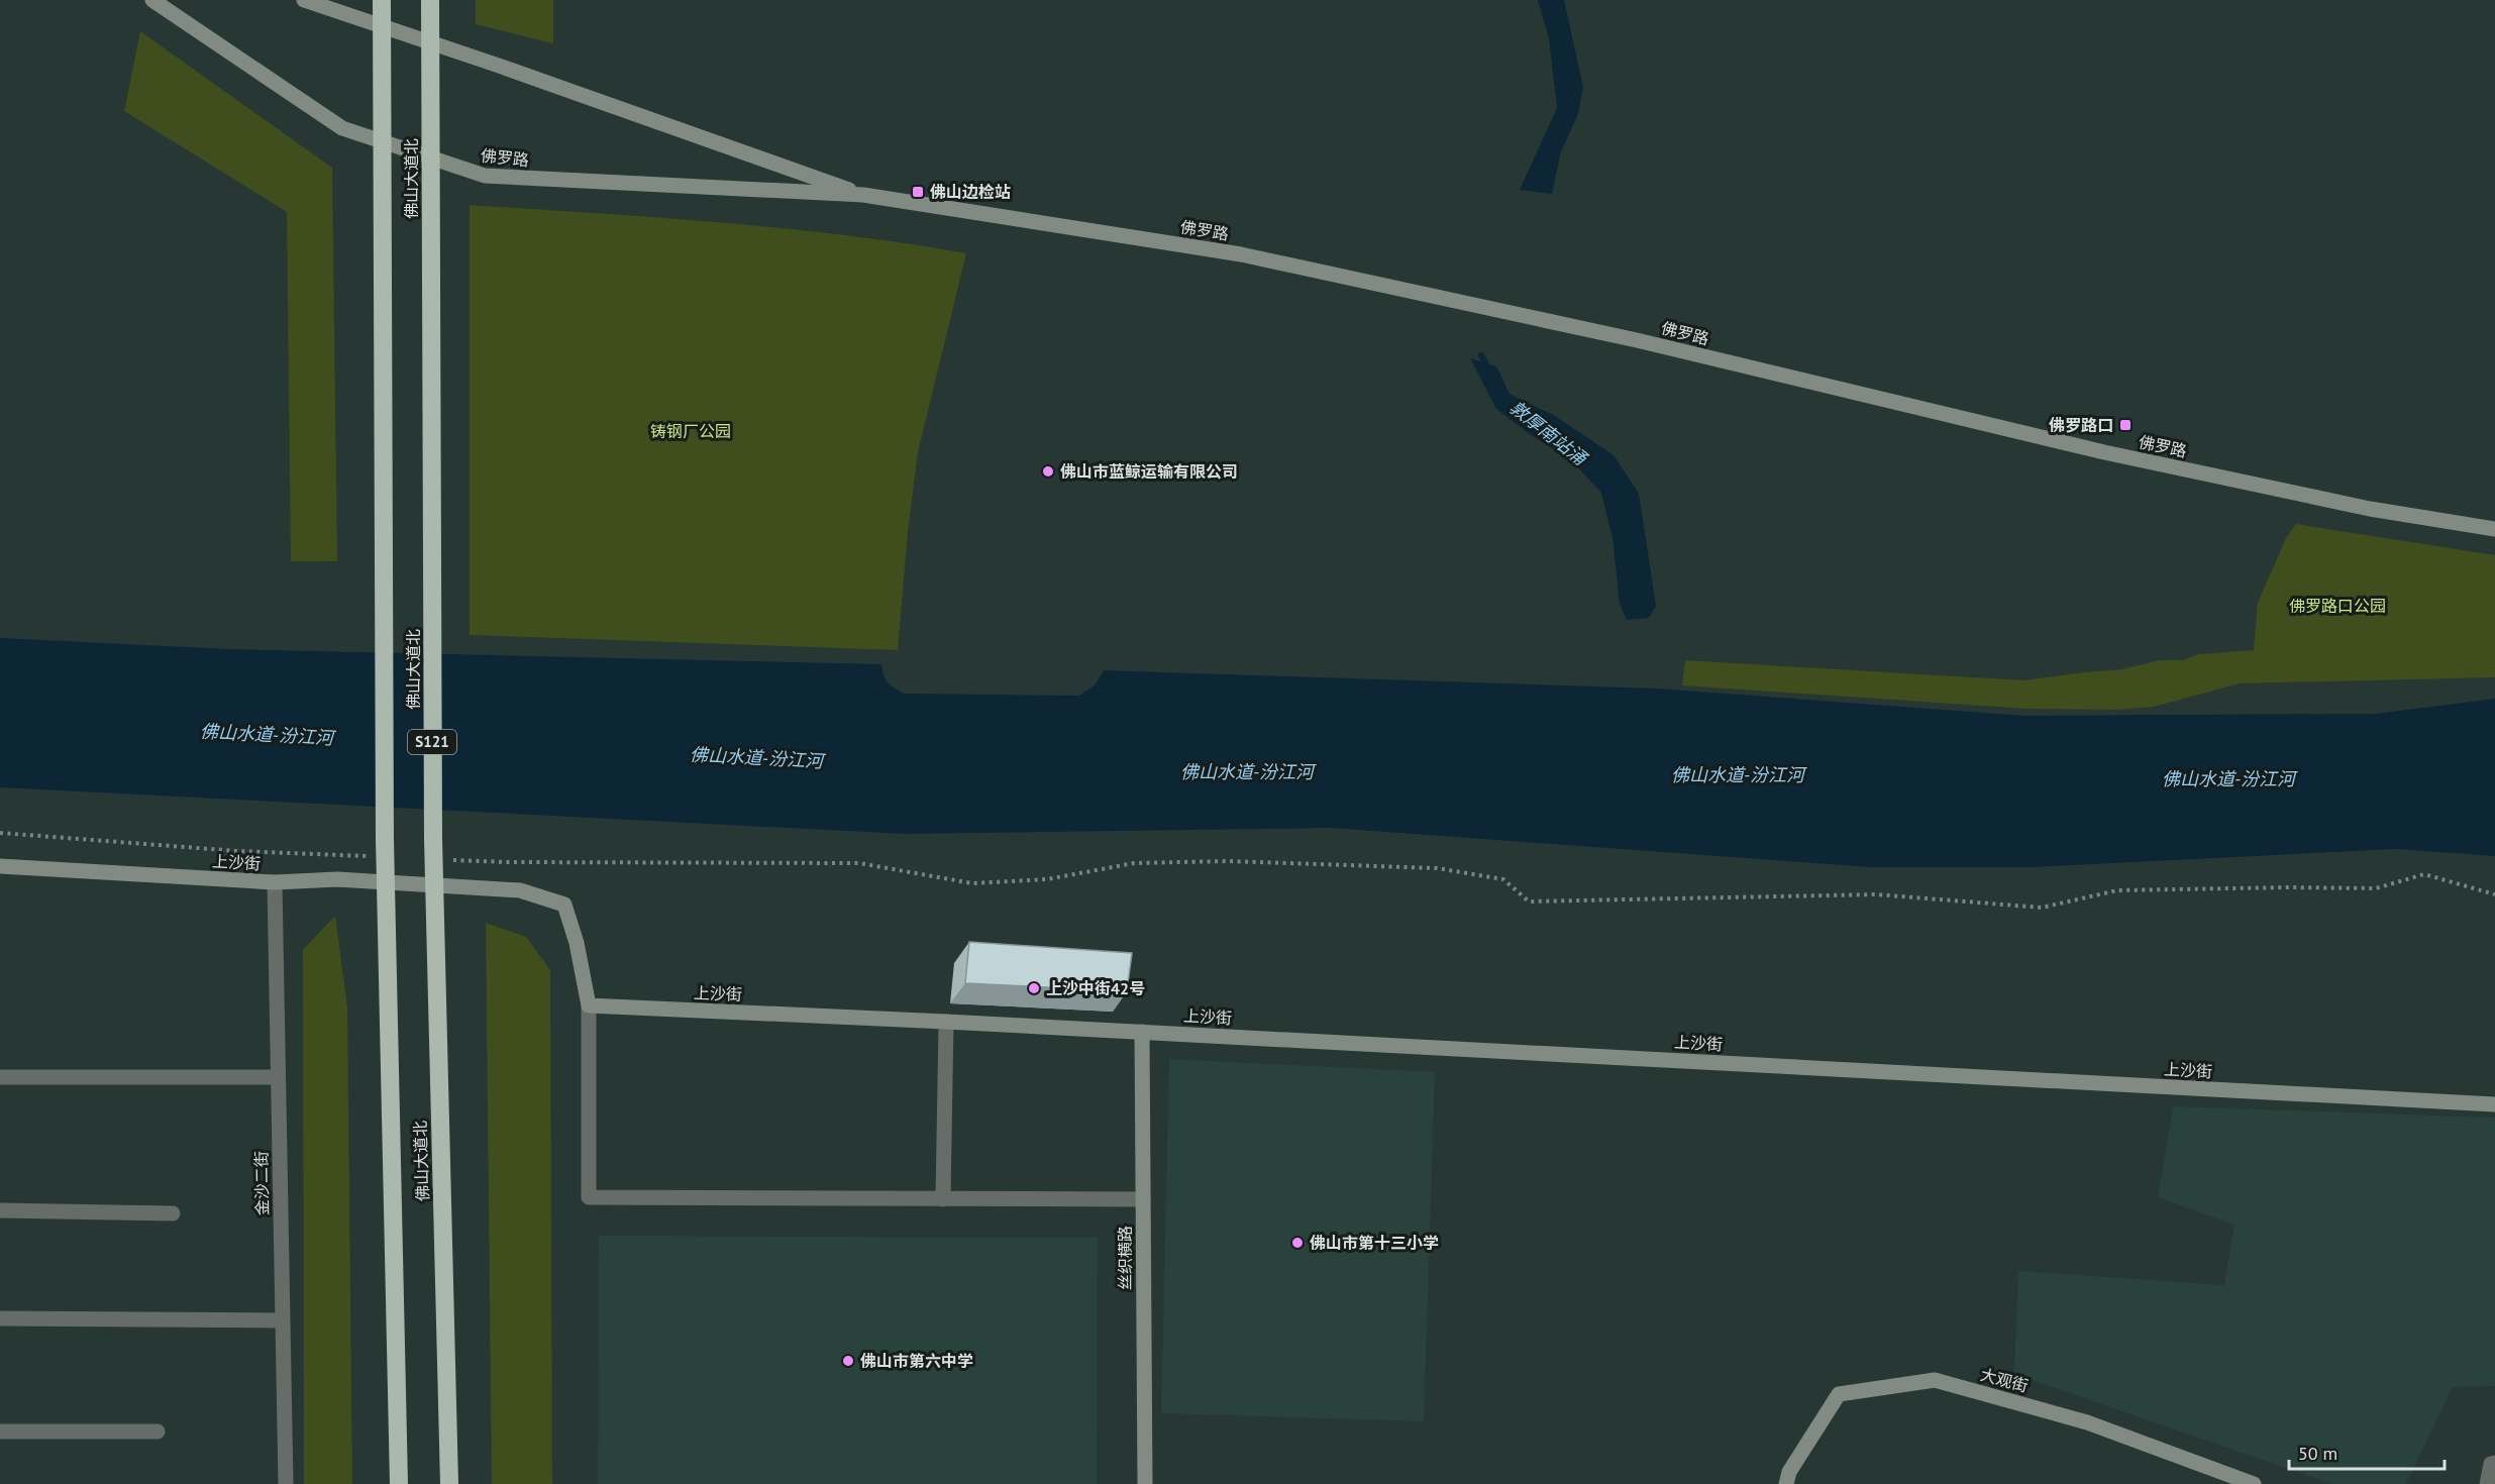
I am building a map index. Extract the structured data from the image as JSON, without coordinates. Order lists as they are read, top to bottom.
{
  "streets": {
    "highway": ["佛山大道北", "S121"],
    "street": [
      "佛罗路",
      "上沙街",
      "金沙二街",
      "丝织横路",
      "大观街"
    ]
  },
  "crossings": [
    ["上沙街", "金沙二街"],
    ["上沙街", "丝织横路"]
  ],
  "water": ["敦厚南站涌", "佛山水道-汾江河"],
  "parks": ["铸钢厂公园", "佛罗路口公园"],
  "places": {
    "transit": ["佛山边检站", "佛罗路口"],
    "other": [
      "佛山市蓝鲸运输有限公司",
      "上沙中街42号",
      "佛山市第十三小学",
      "佛山市第六中学"
    ]
  },
  "scale_bar": "50 m"
}
